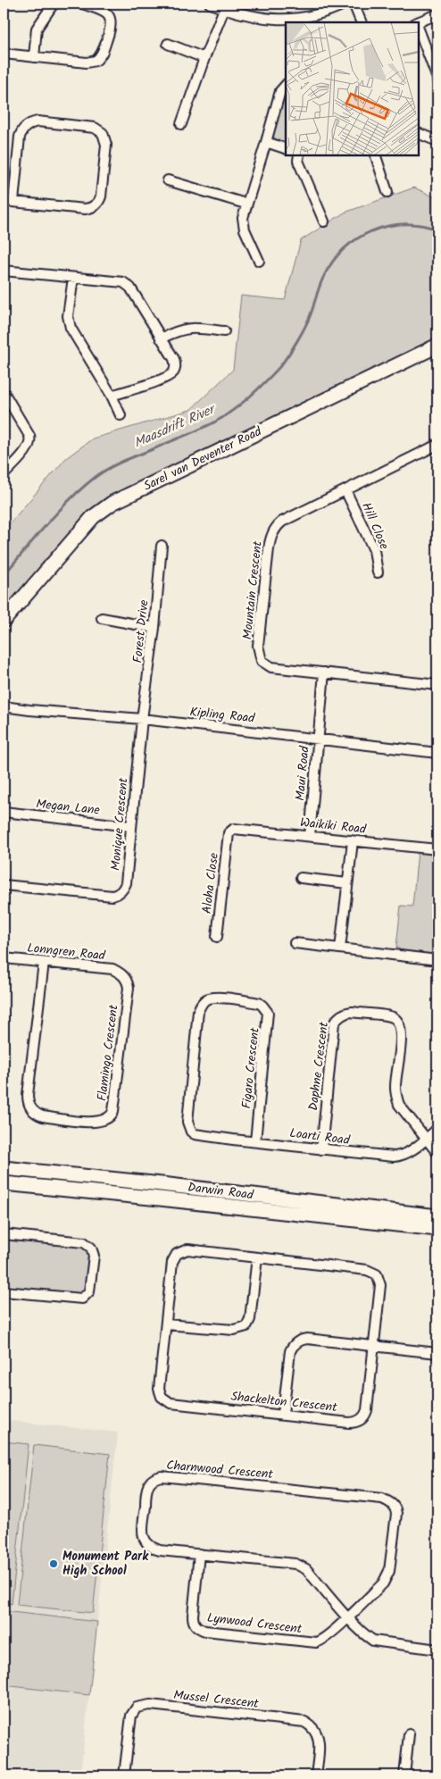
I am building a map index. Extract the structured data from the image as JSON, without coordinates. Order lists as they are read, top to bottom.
{
  "streets": {
    "street": [
      "Sarel van Deventer Road",
      "Hill Close",
      "Mountain Crescent",
      "Forest Drive",
      "Kipling Road",
      "Maui Road",
      "Megan Lane",
      "Monique Crescent",
      "Waikiki Road",
      "Aloha Close",
      "Lonngren Road",
      "Flamingo Crescent",
      "Daphne Crescent",
      "Figaro Crescent",
      "Loarti Road",
      "Darwin Road",
      "Shackelton Crescent",
      "Charnwood Crescent",
      "Lynwood Crescent",
      "Mussel Crescent"
    ]
  },
  "crossings": [
    ["Hill Close", "Mountain Crescent"],
    ["Mountain Crescent", "Maui Road"],
    ["Forest Drive", "Kipling Road"],
    ["Forest Drive", "Monique Crescent"],
    ["Kipling Road", "Maui Road"],
    ["Kipling Road", "Monique Crescent"],
    ["Maui Road", "Waikiki Road"],
    ["Megan Lane", "Monique Crescent"],
    ["Waikiki Road", "Aloha Close"],
    ["Lonngren Road", "Flamingo Crescent"],
    ["Daphne Crescent", "Loarti Road"],
    ["Figaro Crescent", "Loarti Road"],
    ["Charnwood Crescent", "Lynwood Crescent"]
  ],
  "water": ["Maasdrift River"],
  "places": ["Monument Park High School"]
}
